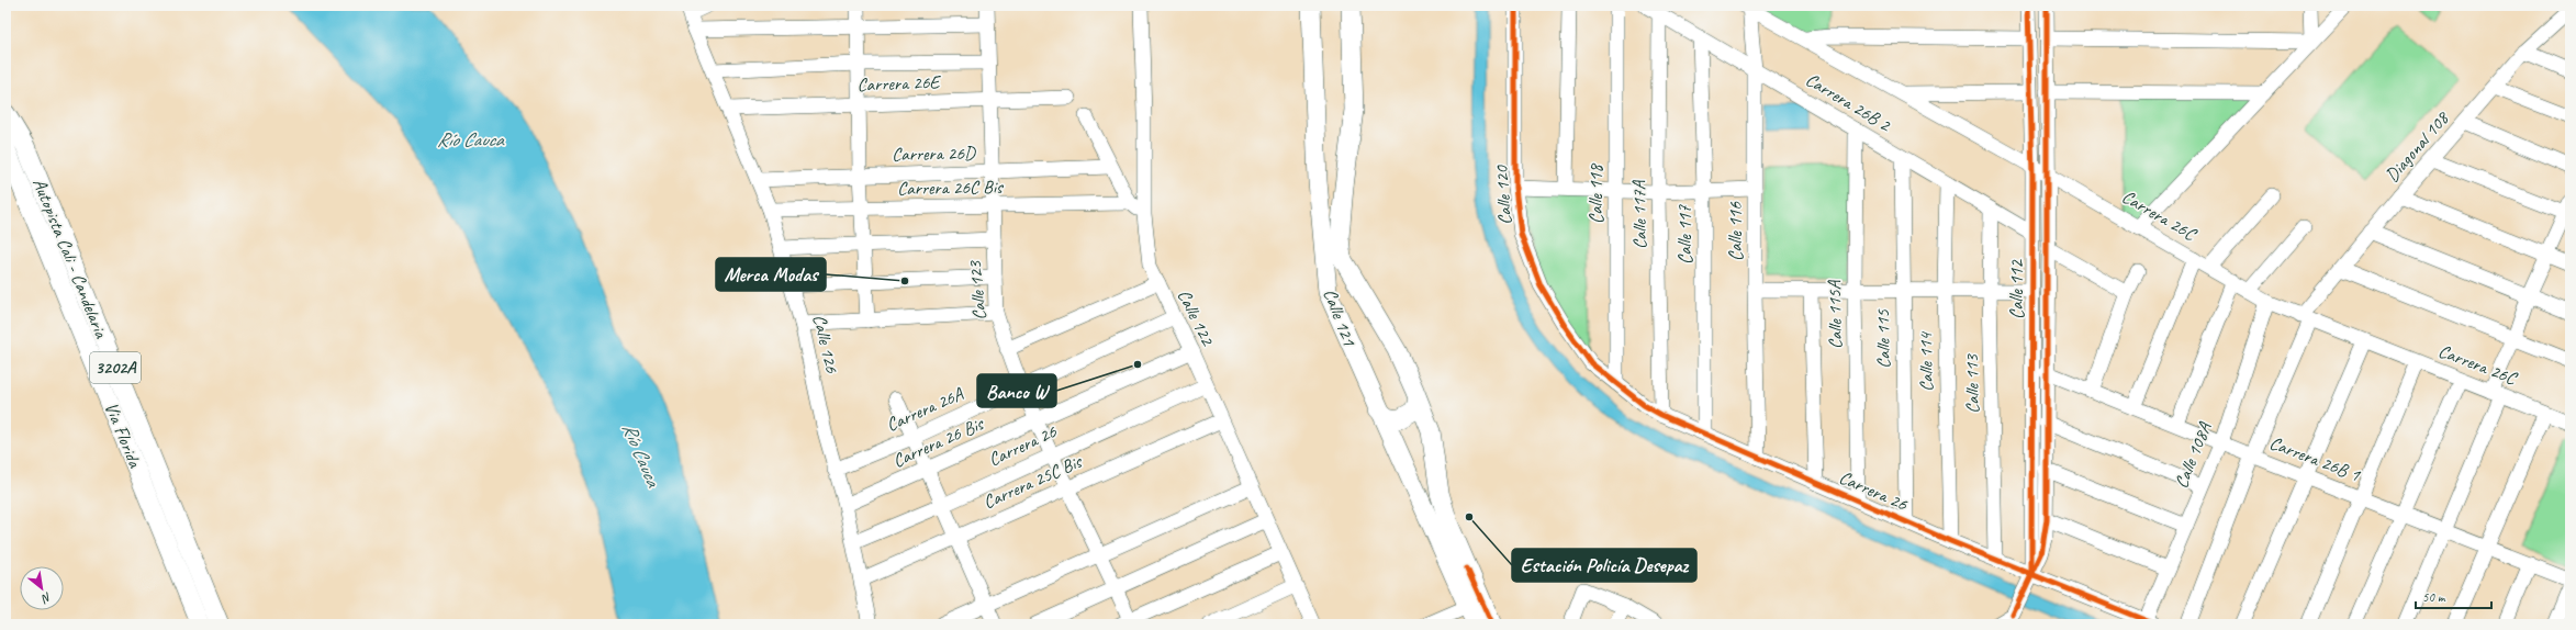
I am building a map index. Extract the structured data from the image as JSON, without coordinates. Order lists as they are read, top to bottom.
{
  "streets": {
    "main road": [
      "Autopista Cali - Candelaria",
      "Calle 121",
      "3202A",
      "Via Florida"
    ],
    "street": [
      "Carrera 26E",
      "Carrera 26B 2",
      "Diagonal 108",
      "Carrera 26D",
      "Carrera 26C Bis",
      "Calle 118",
      "Calle 120",
      "Calle 117A",
      "Carrera 26C",
      "Calle 116",
      "Calle 117",
      "Calle 112",
      "Calle 123",
      "Calle 115A",
      "Calle 122",
      "Calle 115",
      "Calle 126",
      "Calle 114",
      "Calle 113",
      "Carrera 26A",
      "Carrera 26 Bis",
      "Carrera 26",
      "Calle 108A",
      "Carrera 26B 1",
      "Carrera 25C Bis"
    ]
  },
  "crossings": [
    ["Carrera 26E", "Calle 123"],
    ["Carrera 26E", "Calle 126"],
    ["Carrera 26B 2", "Calle 117A"],
    ["Carrera 26B 2", "Calle 116"],
    ["Carrera 26B 2", "Calle 117"],
    ["Carrera 26B 2", "Calle 112"],
    ["Carrera 26B 2", "Calle 115A"],
    ["Carrera 26B 2", "Calle 115"],
    ["Carrera 26B 2", "Calle 114"],
    ["Carrera 26B 2", "Calle 113"],
    ["Diagonal 108", "Carrera 26C"],
    ["Diagonal 108", "Carrera 26B 1"],
    ["Carrera 26D", "Calle 123"],
    ["Carrera 26D", "Calle 126"],
    ["Carrera 26C Bis", "Calle 123"],
    ["Carrera 26C Bis", "Calle 126"],
    ["Calle 118", "Carrera 26"],
    ["Calle 120", "Carrera 26"],
    ["Calle 117A", "Carrera 26"],
    ["Carrera 26C", "Calle 116"],
    ["Carrera 26C", "Calle 112"],
    ["Carrera 26C", "Calle 108A"],
    ["Calle 116", "Carrera 26"],
    ["Calle 117", "Carrera 26"],
    ["Calle 112", "Carrera 26"],
    ["Calle 112", "Carrera 26B 1"],
    ["Calle 123", "Carrera 26A"],
    ["Calle 123", "Carrera 26 Bis"],
    ["Calle 123", "Carrera 26"],
    ["Calle 123", "Carrera 25C Bis"],
    ["Calle 115A", "Carrera 26"],
    ["Calle 122", "Carrera 26A"],
    ["Calle 122", "Carrera 26 Bis"],
    ["Calle 122", "Carrera 26"],
    ["Calle 122", "Carrera 25C Bis"],
    ["Calle 115", "Carrera 26"],
    ["Calle 126", "Carrera 26A"],
    ["Calle 126", "Carrera 26 Bis"],
    ["Calle 126", "Carrera 26"],
    ["Calle 126", "Carrera 25C Bis"],
    ["Calle 114", "Carrera 26"],
    ["Calle 113", "Carrera 26"],
    ["Carrera 26", "Calle 108A"],
    ["Calle 108A", "Carrera 26B 1"]
  ],
  "water": ["Río Cauca"],
  "places": ["Merca Modas", "Banco W", "Estación Policía Desepaz"],
  "scale_bar": "50 m",
  "north": "bottom right"
}
